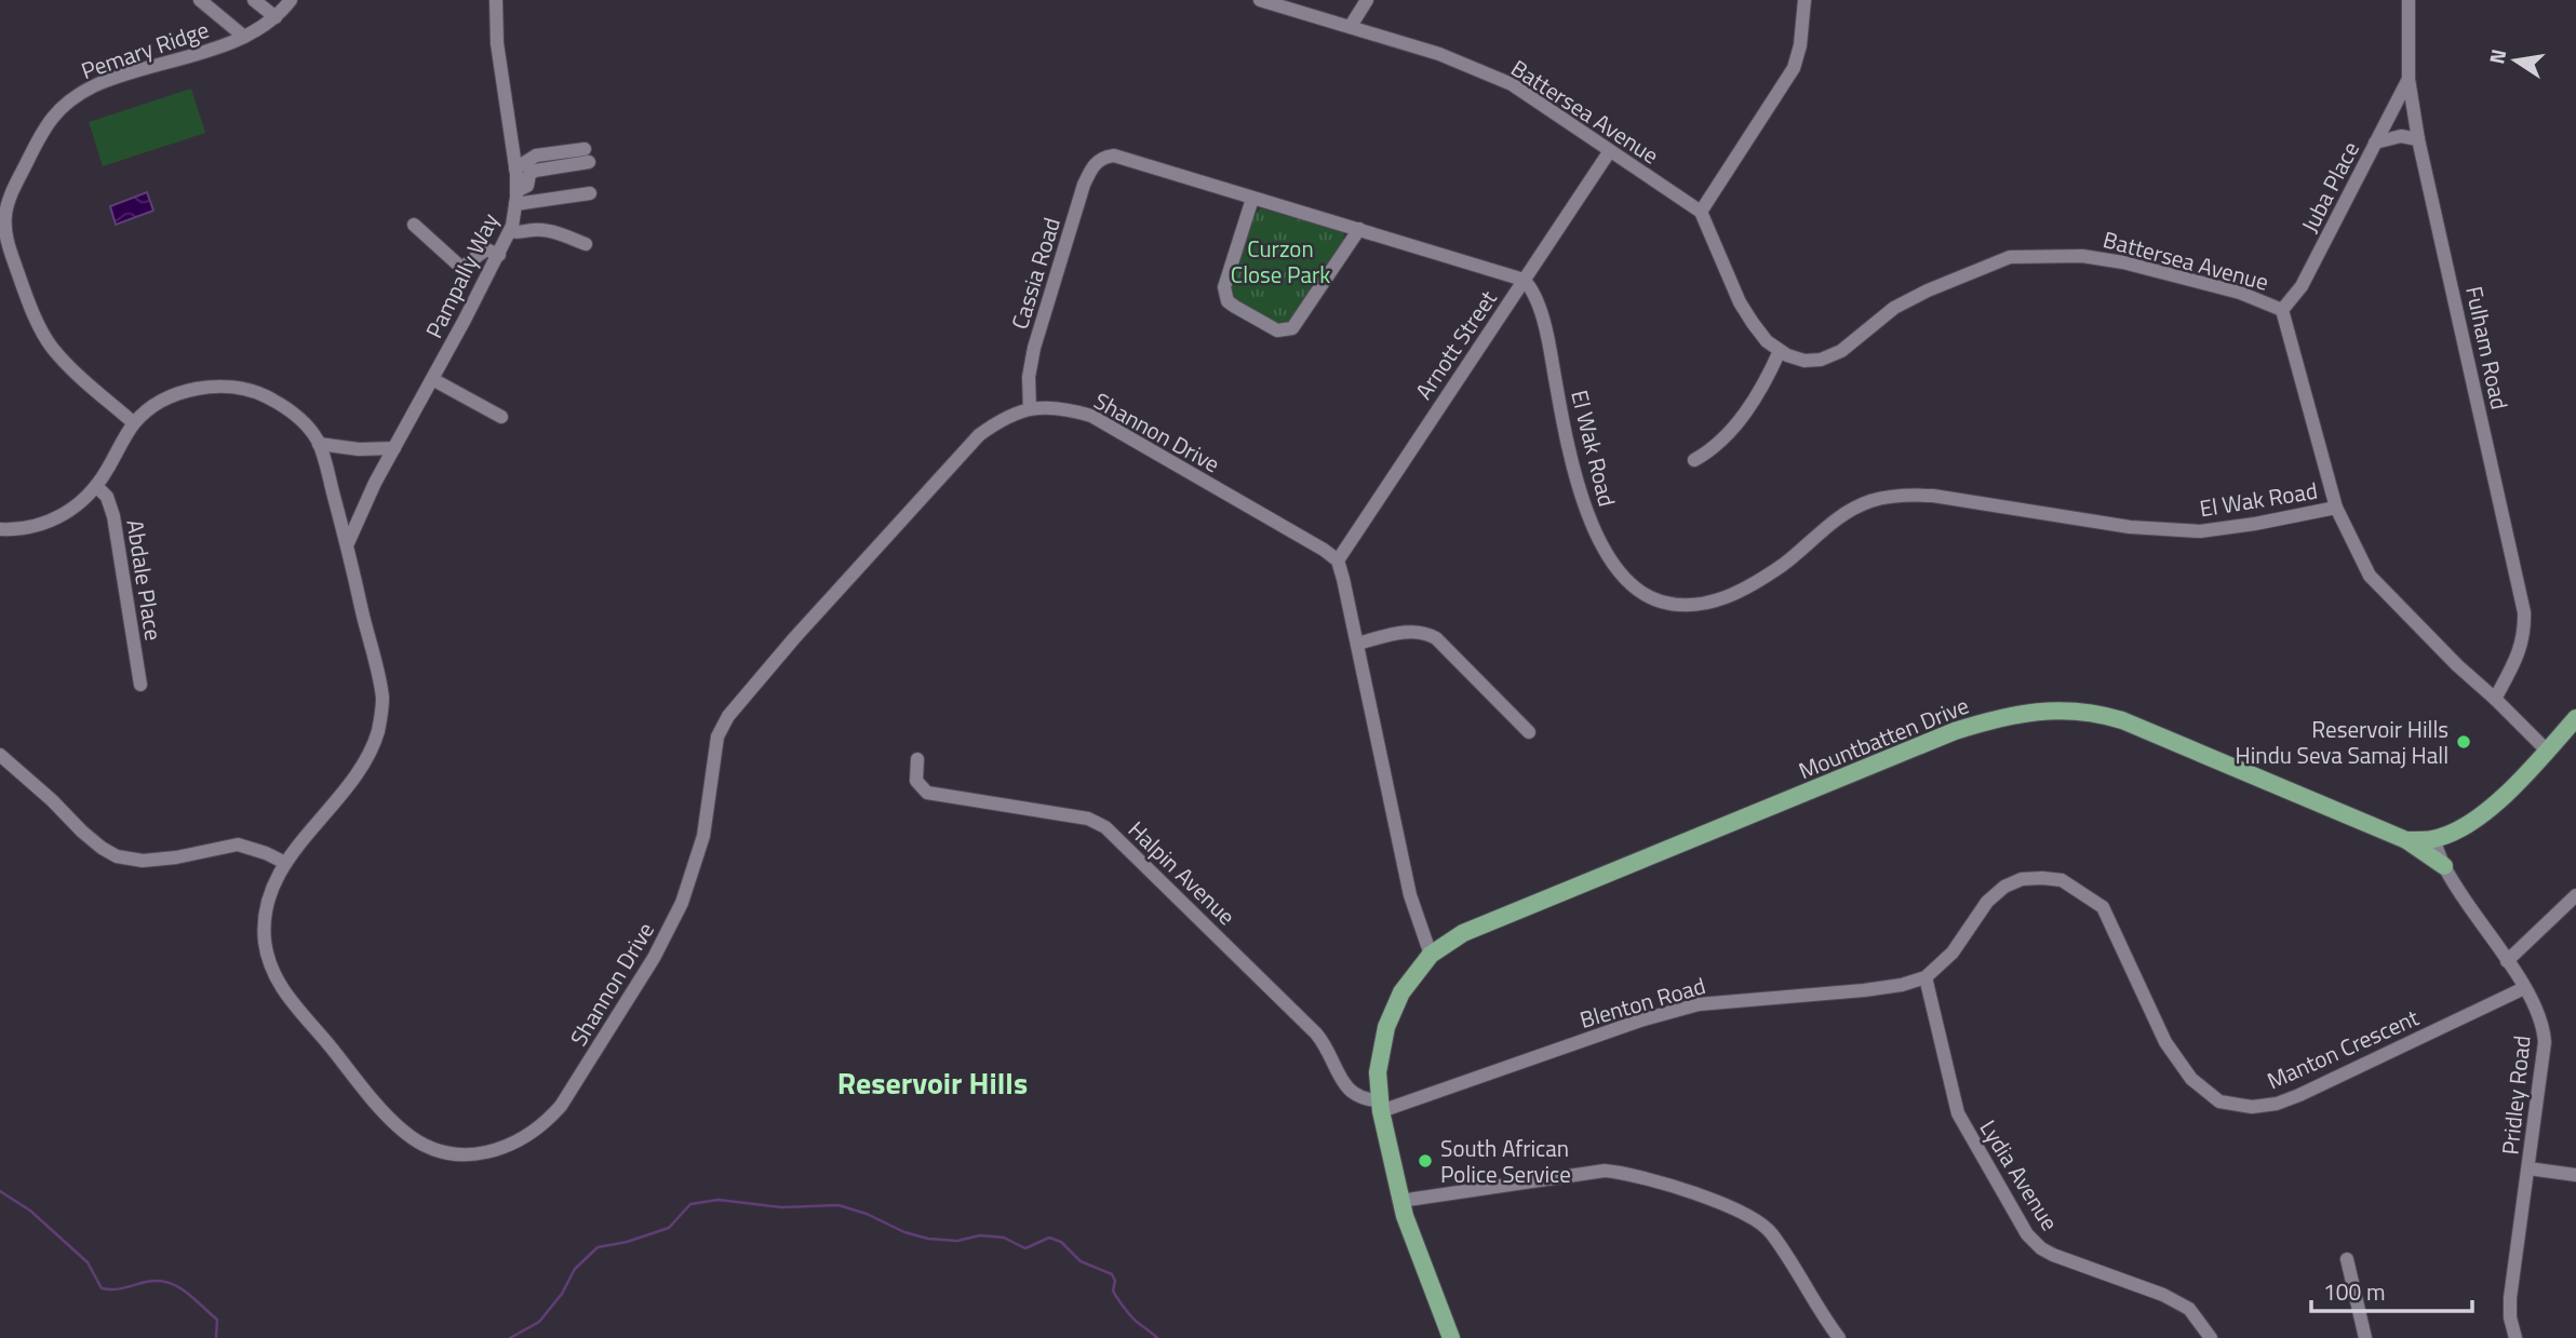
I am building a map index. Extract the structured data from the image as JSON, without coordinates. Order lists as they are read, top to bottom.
{
  "streets": {
    "main road": ["Mountbatten Drive"],
    "street": [
      "Pemary Ridge",
      "Battersea Avenue",
      "Juba Place",
      "Cassia Road",
      "Pampally Way",
      "Arnott Street",
      "Fulham Road",
      "Shannon Drive",
      "El Wak Road",
      "Abdale Place",
      "Halpin Avenue",
      "Blenton Road",
      "Manton Crescent",
      "Pridley Road",
      "Lydia Avenue"
    ]
  },
  "crossings": [
    ["Pemary Ridge", "Shannon Drive"],
    ["Battersea Avenue", "Juba Place"],
    ["Battersea Avenue", "Arnott Street"],
    ["Battersea Avenue", "Fulham Road"],
    ["Battersea Avenue", "El Wak Road"],
    ["Battersea Avenue", "Mountbatten Drive"],
    ["Juba Place", "Fulham Road"],
    ["Cassia Road", "Shannon Drive"],
    ["Pampally Way", "Shannon Drive"],
    ["Arnott Street", "Shannon Drive"],
    ["Arnott Street", "El Wak Road"],
    ["Shannon Drive", "Abdale Place"],
    ["Mountbatten Drive", "Halpin Avenue"],
    ["Mountbatten Drive", "Blenton Road"],
    ["Mountbatten Drive", "Pridley Road"],
    ["Halpin Avenue", "Blenton Road"],
    ["Blenton Road", "Manton Crescent"],
    ["Blenton Road", "Lydia Avenue"],
    ["Manton Crescent", "Pridley Road"],
    ["Manton Crescent", "Lydia Avenue"]
  ],
  "districts": ["Reservoir Hills"],
  "parks": ["Curzon Close Park"],
  "places": ["Reservoir Hills Hindu Seva Samaj Hall", "South African Police Service"],
  "scale_bar": "100 m",
  "north": "left"
}
